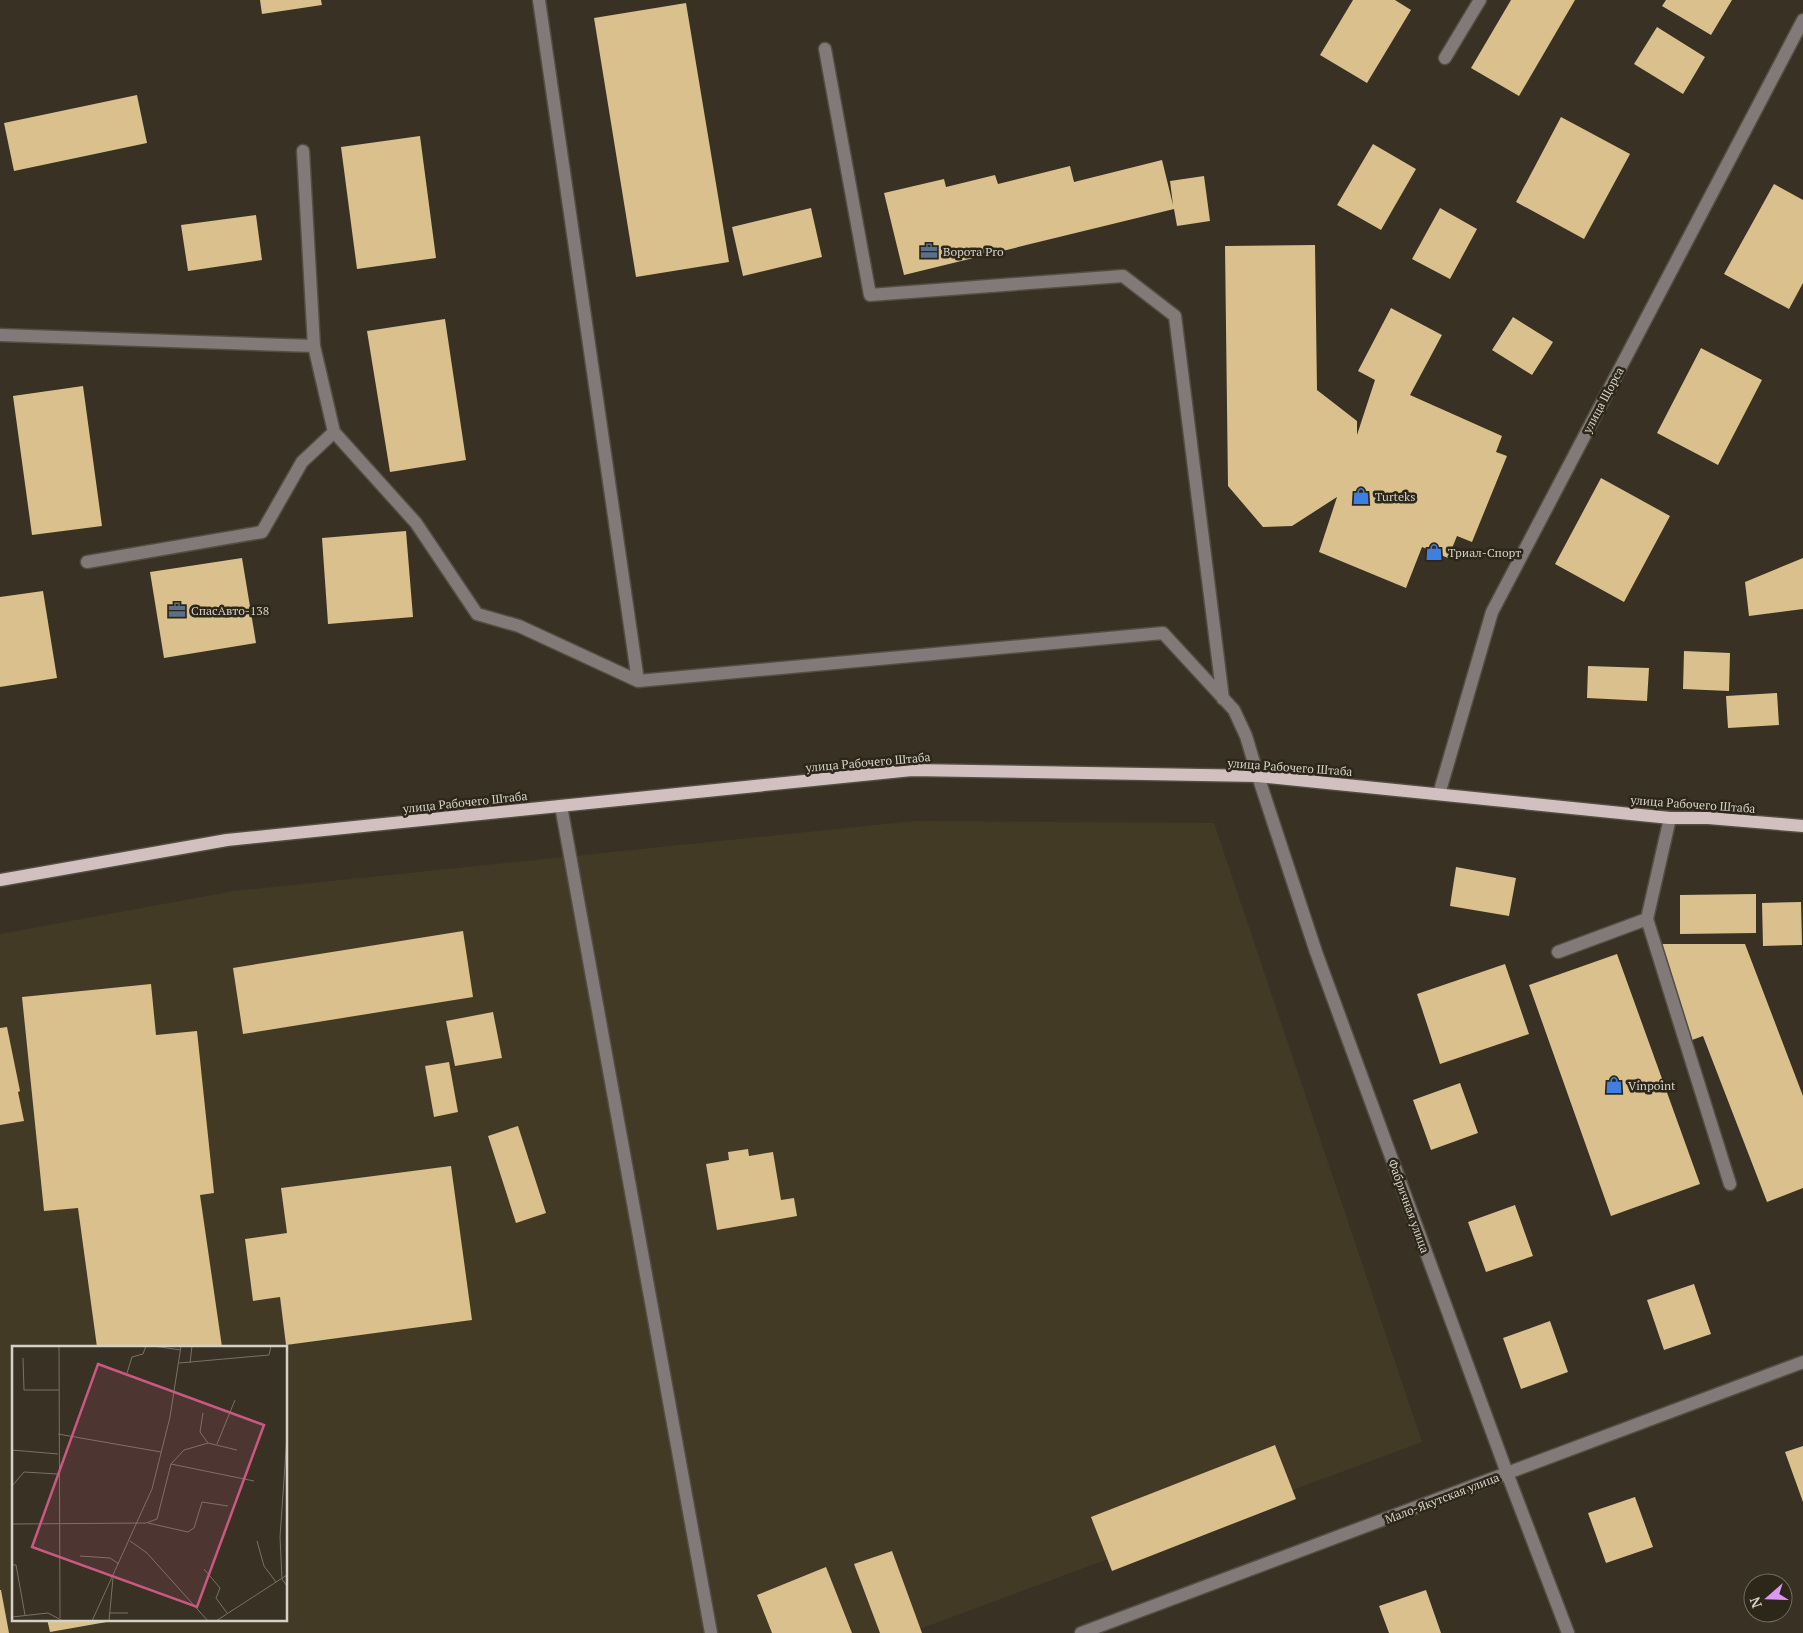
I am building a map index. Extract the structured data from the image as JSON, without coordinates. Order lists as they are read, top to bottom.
{
  "streets": {
    "main road": ["улица Рабочего Штаба"],
    "street": ["улица Щорса", "Фабричная улица", "Мало-Якутская улица"]
  },
  "crossings": [
    ["улица Щорса", "улица Рабочего Штаба"],
    ["улица Рабочего Штаба", "Фабричная улица"],
    ["Фабричная улица", "Мало-Якутская улица"]
  ],
  "places": {
    "office": ["Ворота Pro", "СпасАвто-138"],
    "shop": ["Turteks", "Триал-Спорт", "Vinpoint"]
  },
  "north": "left"
}
